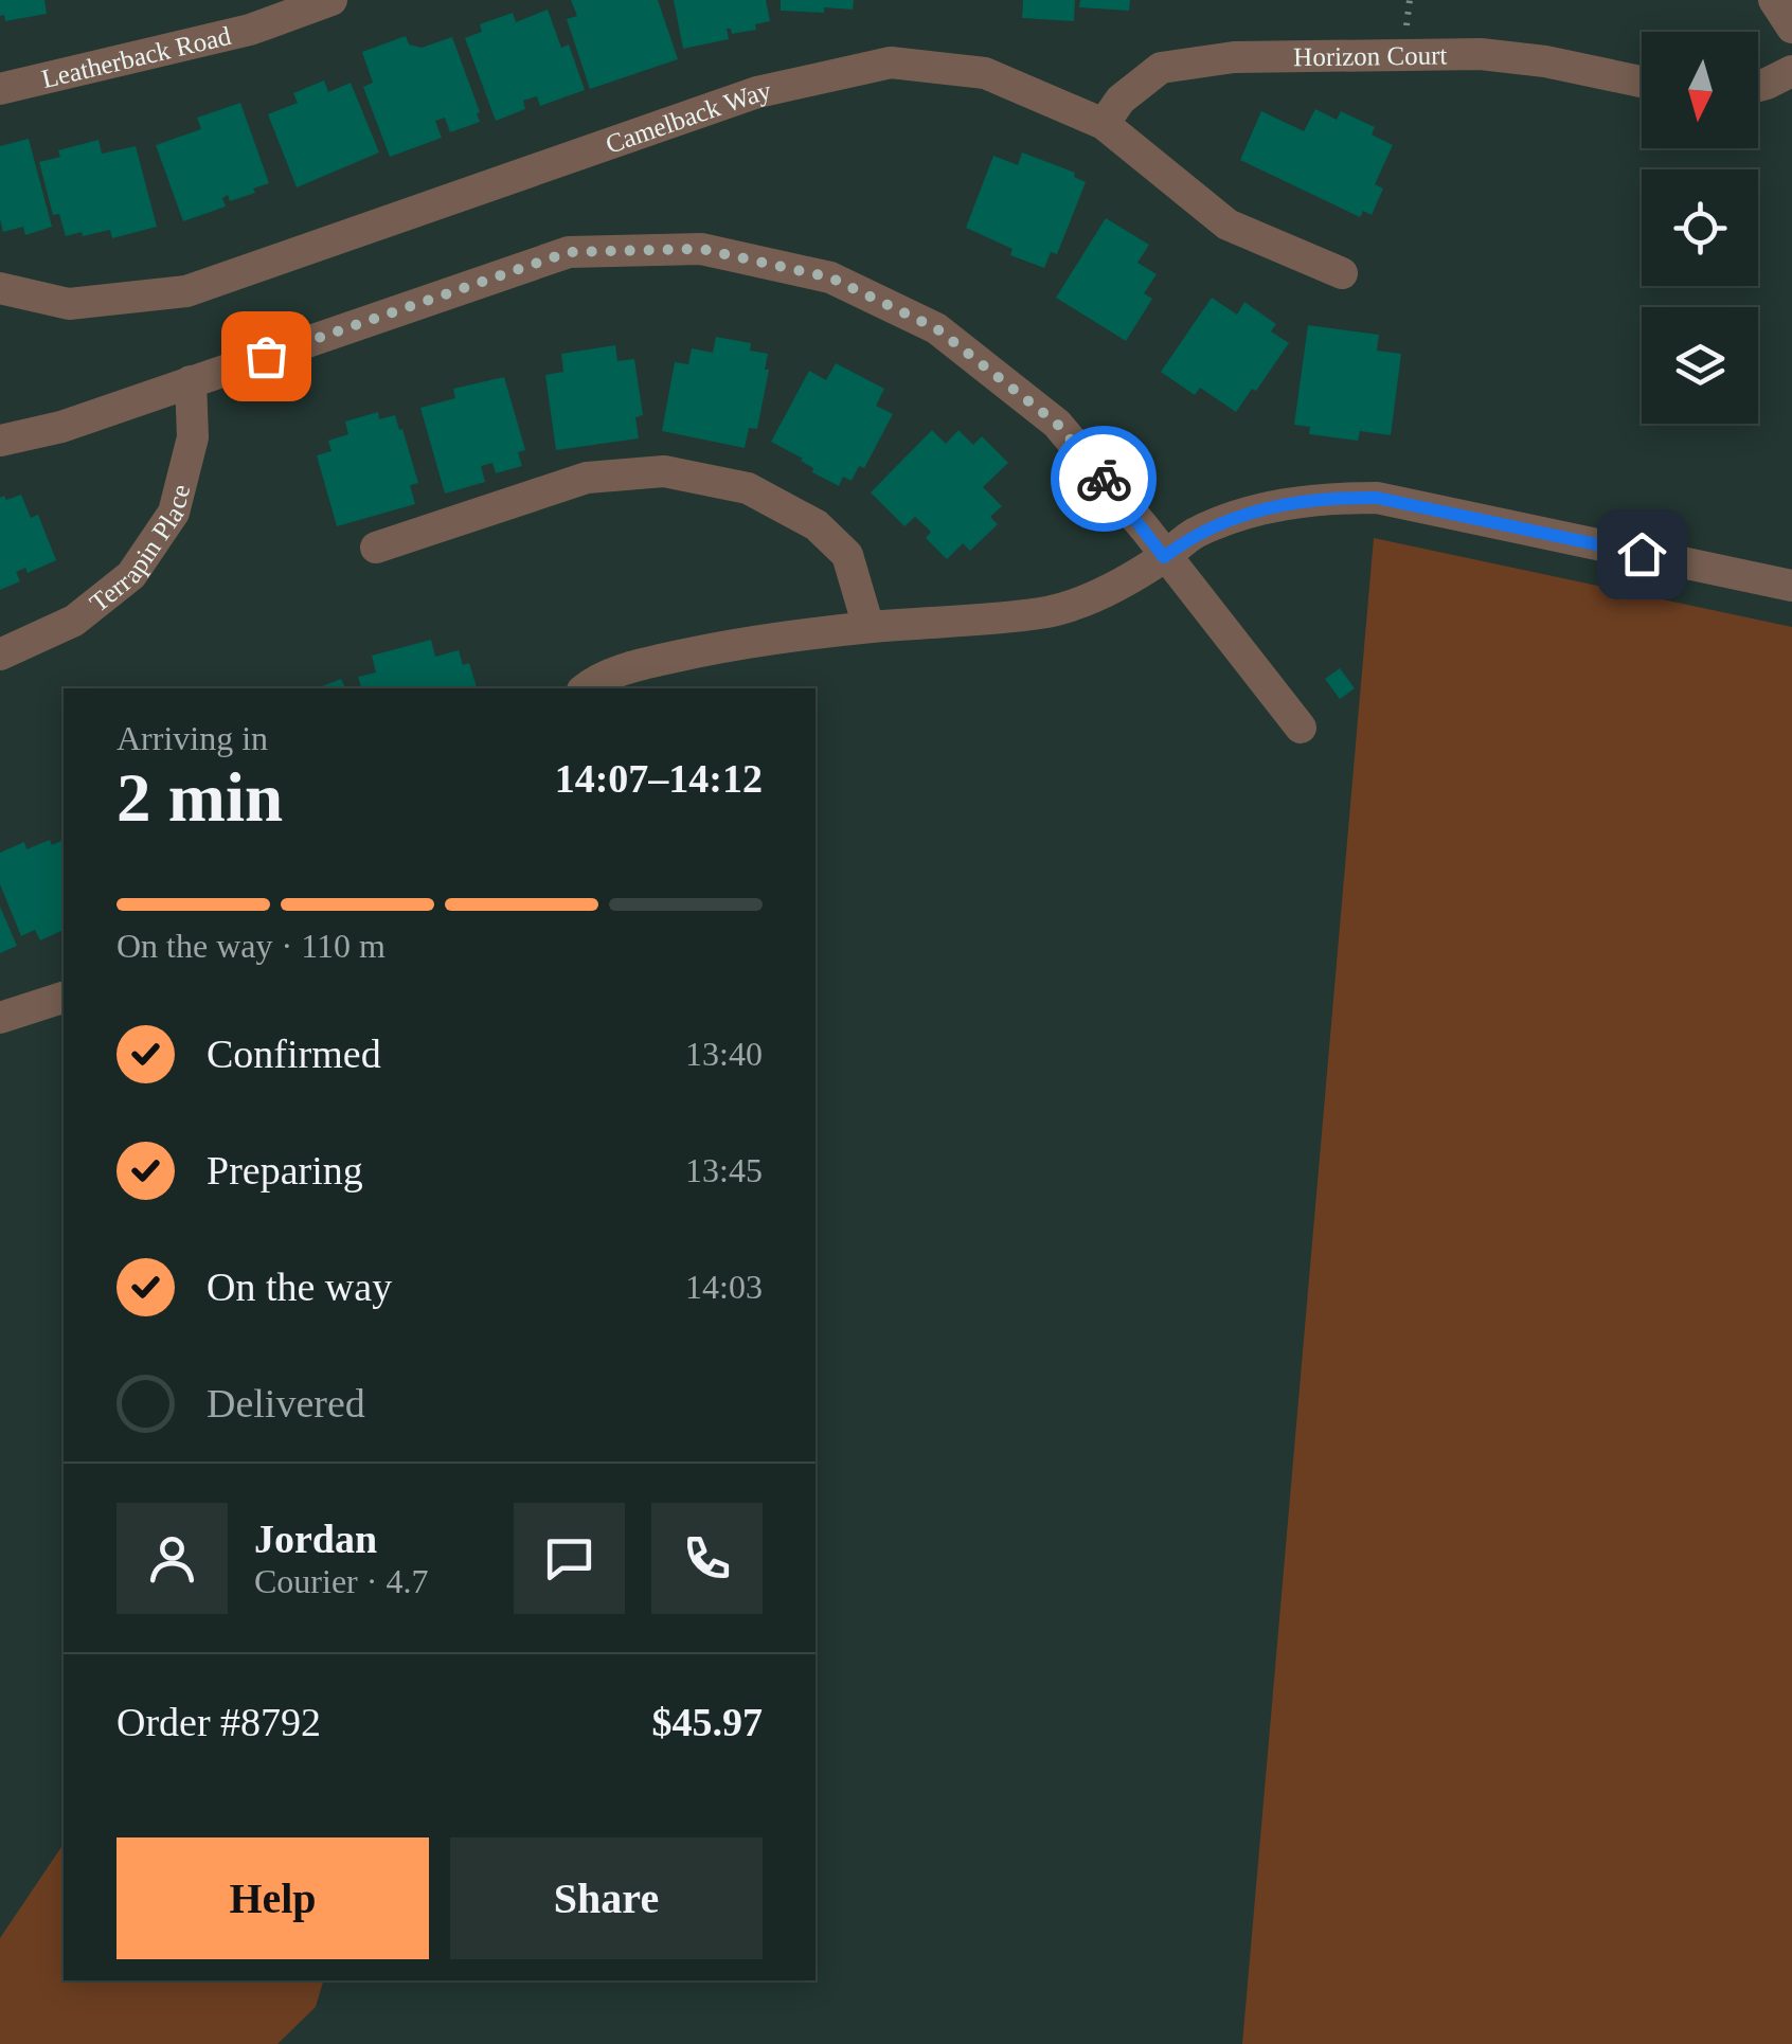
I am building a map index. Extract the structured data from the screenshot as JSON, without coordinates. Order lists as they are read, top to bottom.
{
  "streets": {
    "street": [
      "Horizon Court",
      "Leatherback Road",
      "Camelback Way",
      "Terrapin Place"
    ]
  },
  "crossings": [
    ["Horizon Court", "Camelback Way"]
  ],
  "north": "bottom",
  "page": {
    "heading": ["2 min", "Arriving in", "14:07–14:12"],
    "panel": [
      "Jordan",
      "Courier · 4.7",
      "Order #8792",
      "$45.97"
    ],
    "bar": "On the way · 110 m",
    "list": [
      ["Confirmed", "13:40"],
      ["Preparing", "13:45"],
      ["On the way", "14:03"],
      "Delivered"
    ],
    "buttons": ["Help", "Share"]
  }
}
